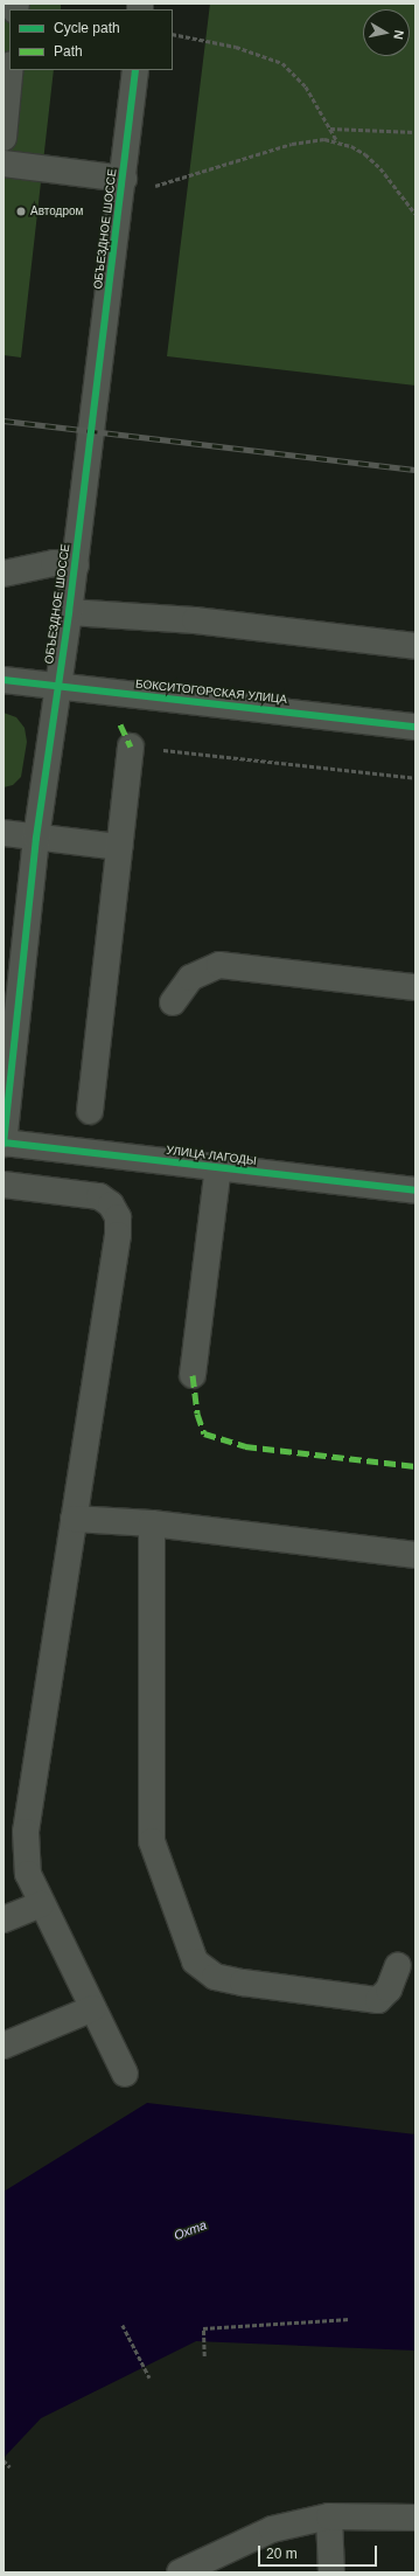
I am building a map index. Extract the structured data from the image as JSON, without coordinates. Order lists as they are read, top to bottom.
{
  "streets": {
    "street": ["ОБЪЕЗДНОЕ ШОССЕ", "БОКСИТОГОРСКАЯ УЛИЦА", "УЛИЦА ЛАГОДЫ"]
  },
  "crossings": [
    ["ОБЪЕЗДНОЕ ШОССЕ", "БОКСИТОГОРСКАЯ УЛИЦА"],
    ["ОБЪЕЗДНОЕ ШОССЕ", "УЛИЦА ЛАГОДЫ"]
  ],
  "water": ["Охта"],
  "places": ["Автодром"],
  "legend": ["Cycle path", "Path"],
  "scale_bar": "20 m",
  "north": "right"
}
